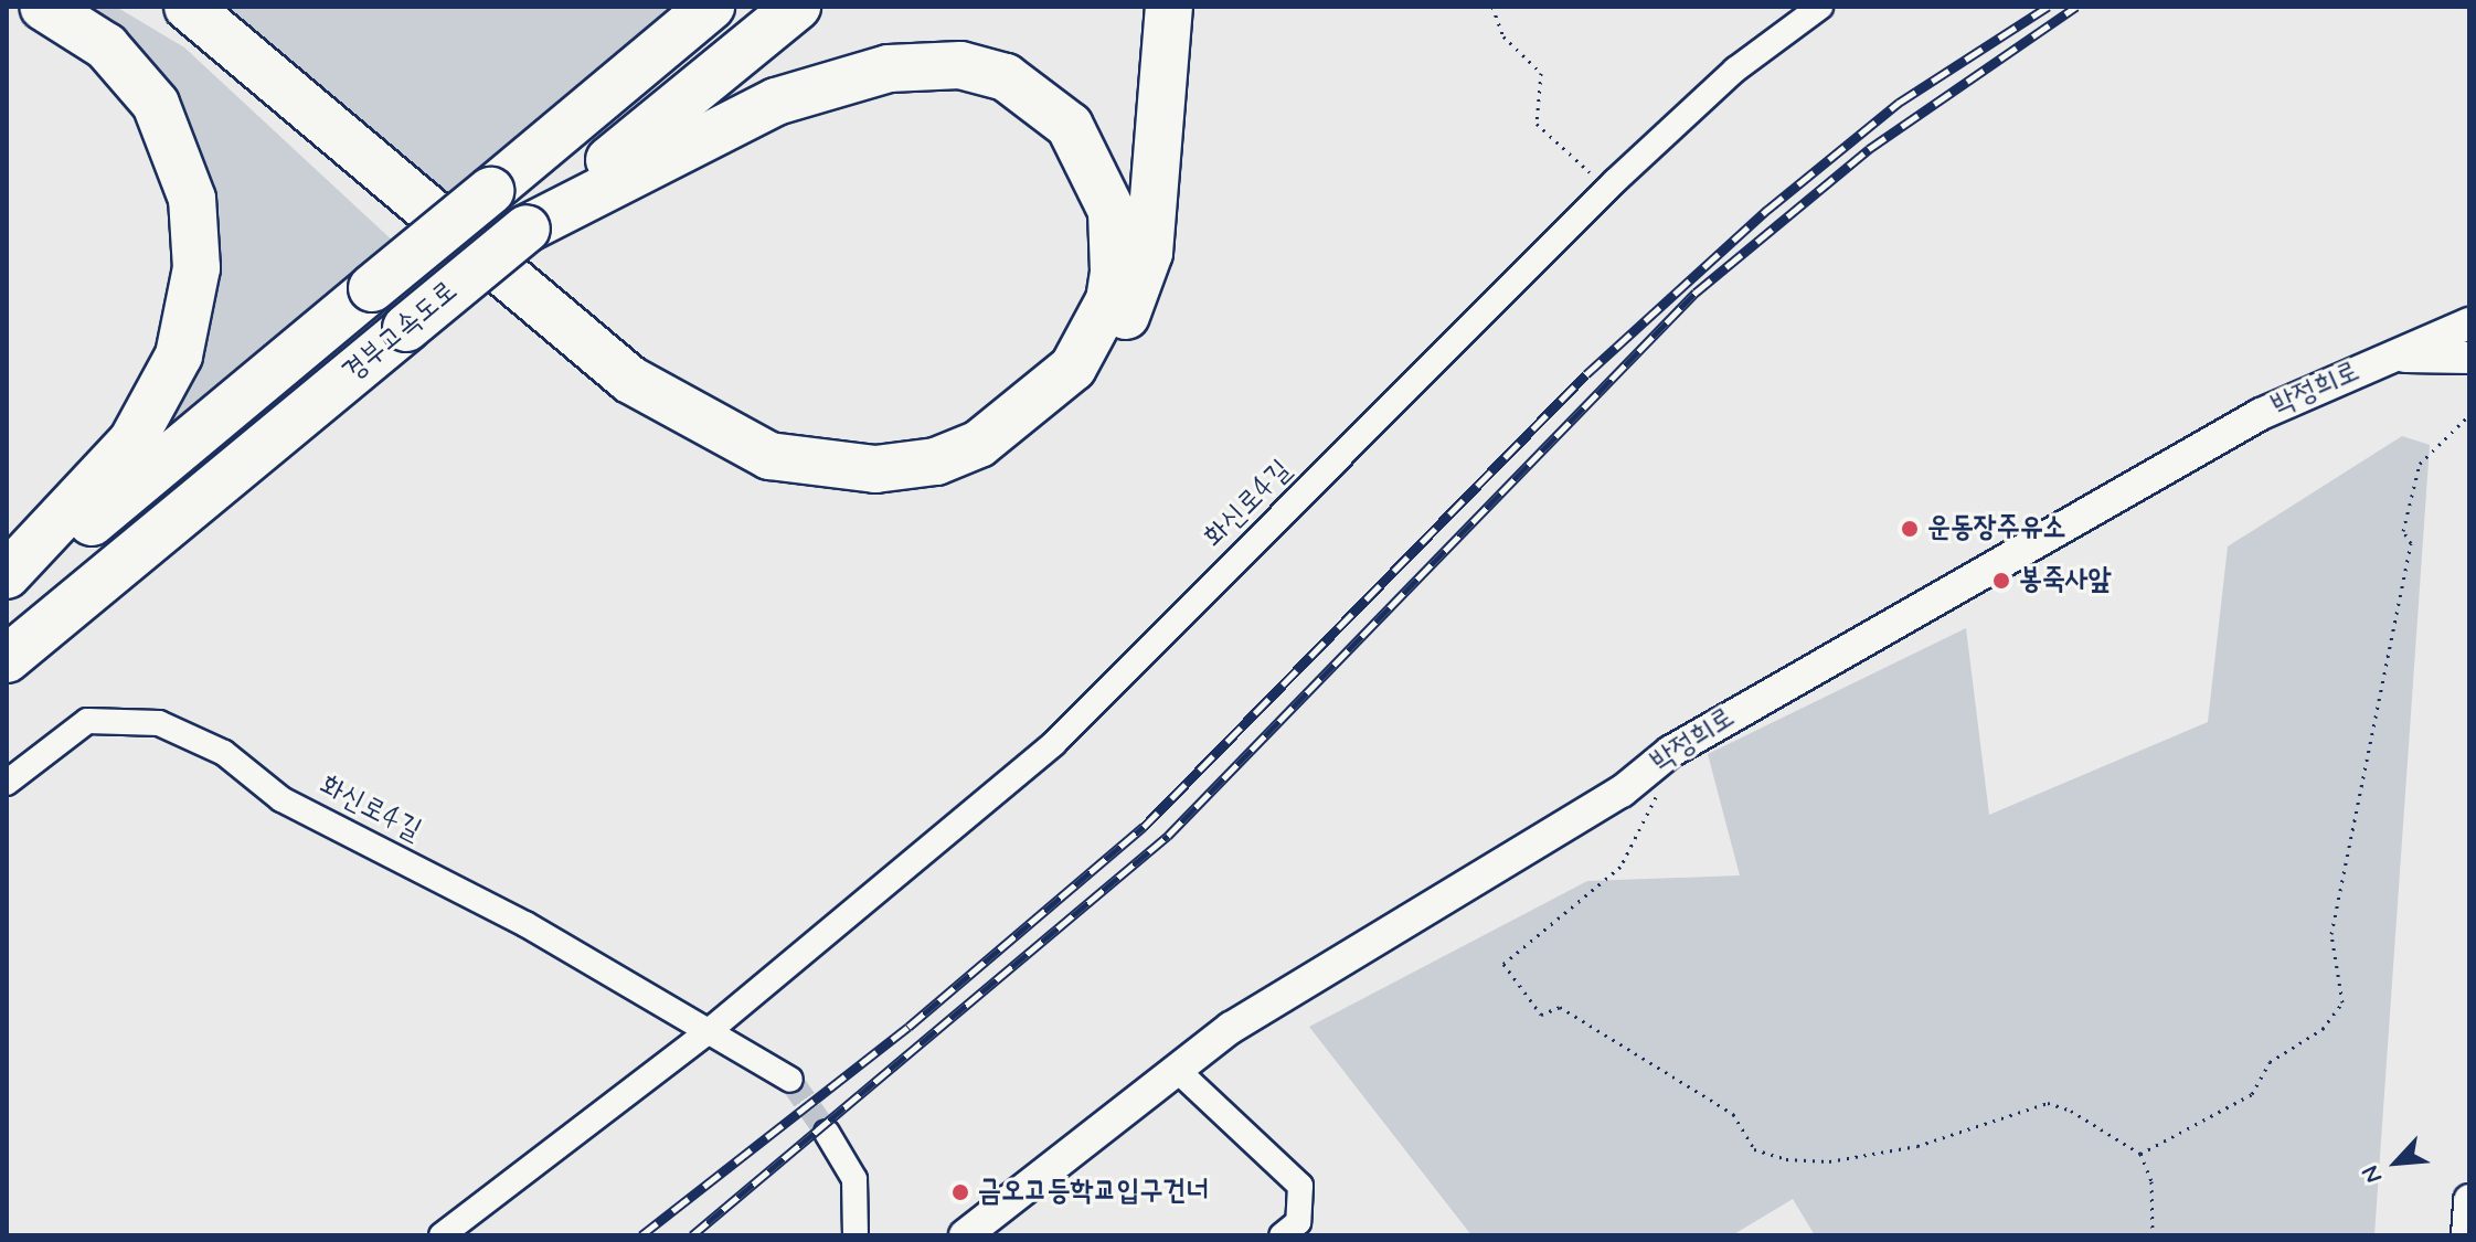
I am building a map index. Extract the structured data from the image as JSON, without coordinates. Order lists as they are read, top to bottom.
{
  "streets": {
    "highway": ["경부고속도로"],
    "street": ["박정희로", "화신로4길"]
  },
  "places": ["운동장주유소", "봉죽사앞", "금오고등학교입구건너"],
  "north": "bottom left"
}
